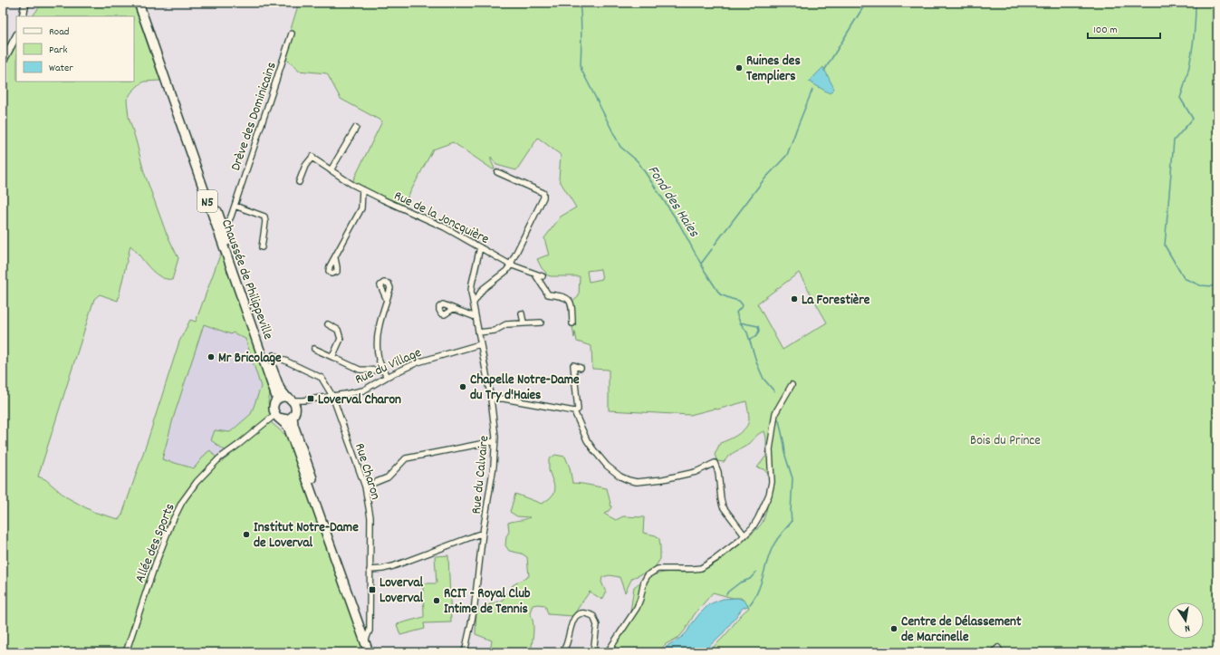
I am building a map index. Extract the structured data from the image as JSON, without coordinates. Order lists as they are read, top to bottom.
{
  "streets": {
    "main road": ["N5", "Chaussée de Philippeville"],
    "street": [
      "Drève des Dominicains",
      "Rue de la Joncquière",
      "Rue du Village",
      "Rue Charon",
      "Rue du Calvaire",
      "Allée des Sports"
    ]
  },
  "crossings": [
    ["Drève des Dominicains", "Chaussée de Philippeville"],
    ["Rue de la Joncquière", "Rue du Calvaire"],
    ["Chaussée de Philippeville", "Rue du Village"],
    ["Chaussée de Philippeville", "Allée des Sports"],
    ["Rue du Village", "Rue Charon"],
    ["Rue du Village", "Rue du Calvaire"],
    ["Rue du Village", "Allée des Sports"]
  ],
  "water": ["Fond des Haies"],
  "parks": ["Bois du Prince"],
  "places": {
    "other": [
      "Ruines des Templiers",
      "La Forestière",
      "Mr Bricolage",
      "Chapelle Notre-Dame du Try d'Haies",
      "Institut Notre-Dame de Loverval",
      "RCIT - Royal Club Intime de Tennis",
      "Centre de Délassement de Marcinelle"
    ],
    "transit": ["Loverval Charon", "Loverval Loverval"]
  },
  "legend": ["Road", "Park", "Water"],
  "scale_bar": "100 m",
  "north": "bottom"
}
